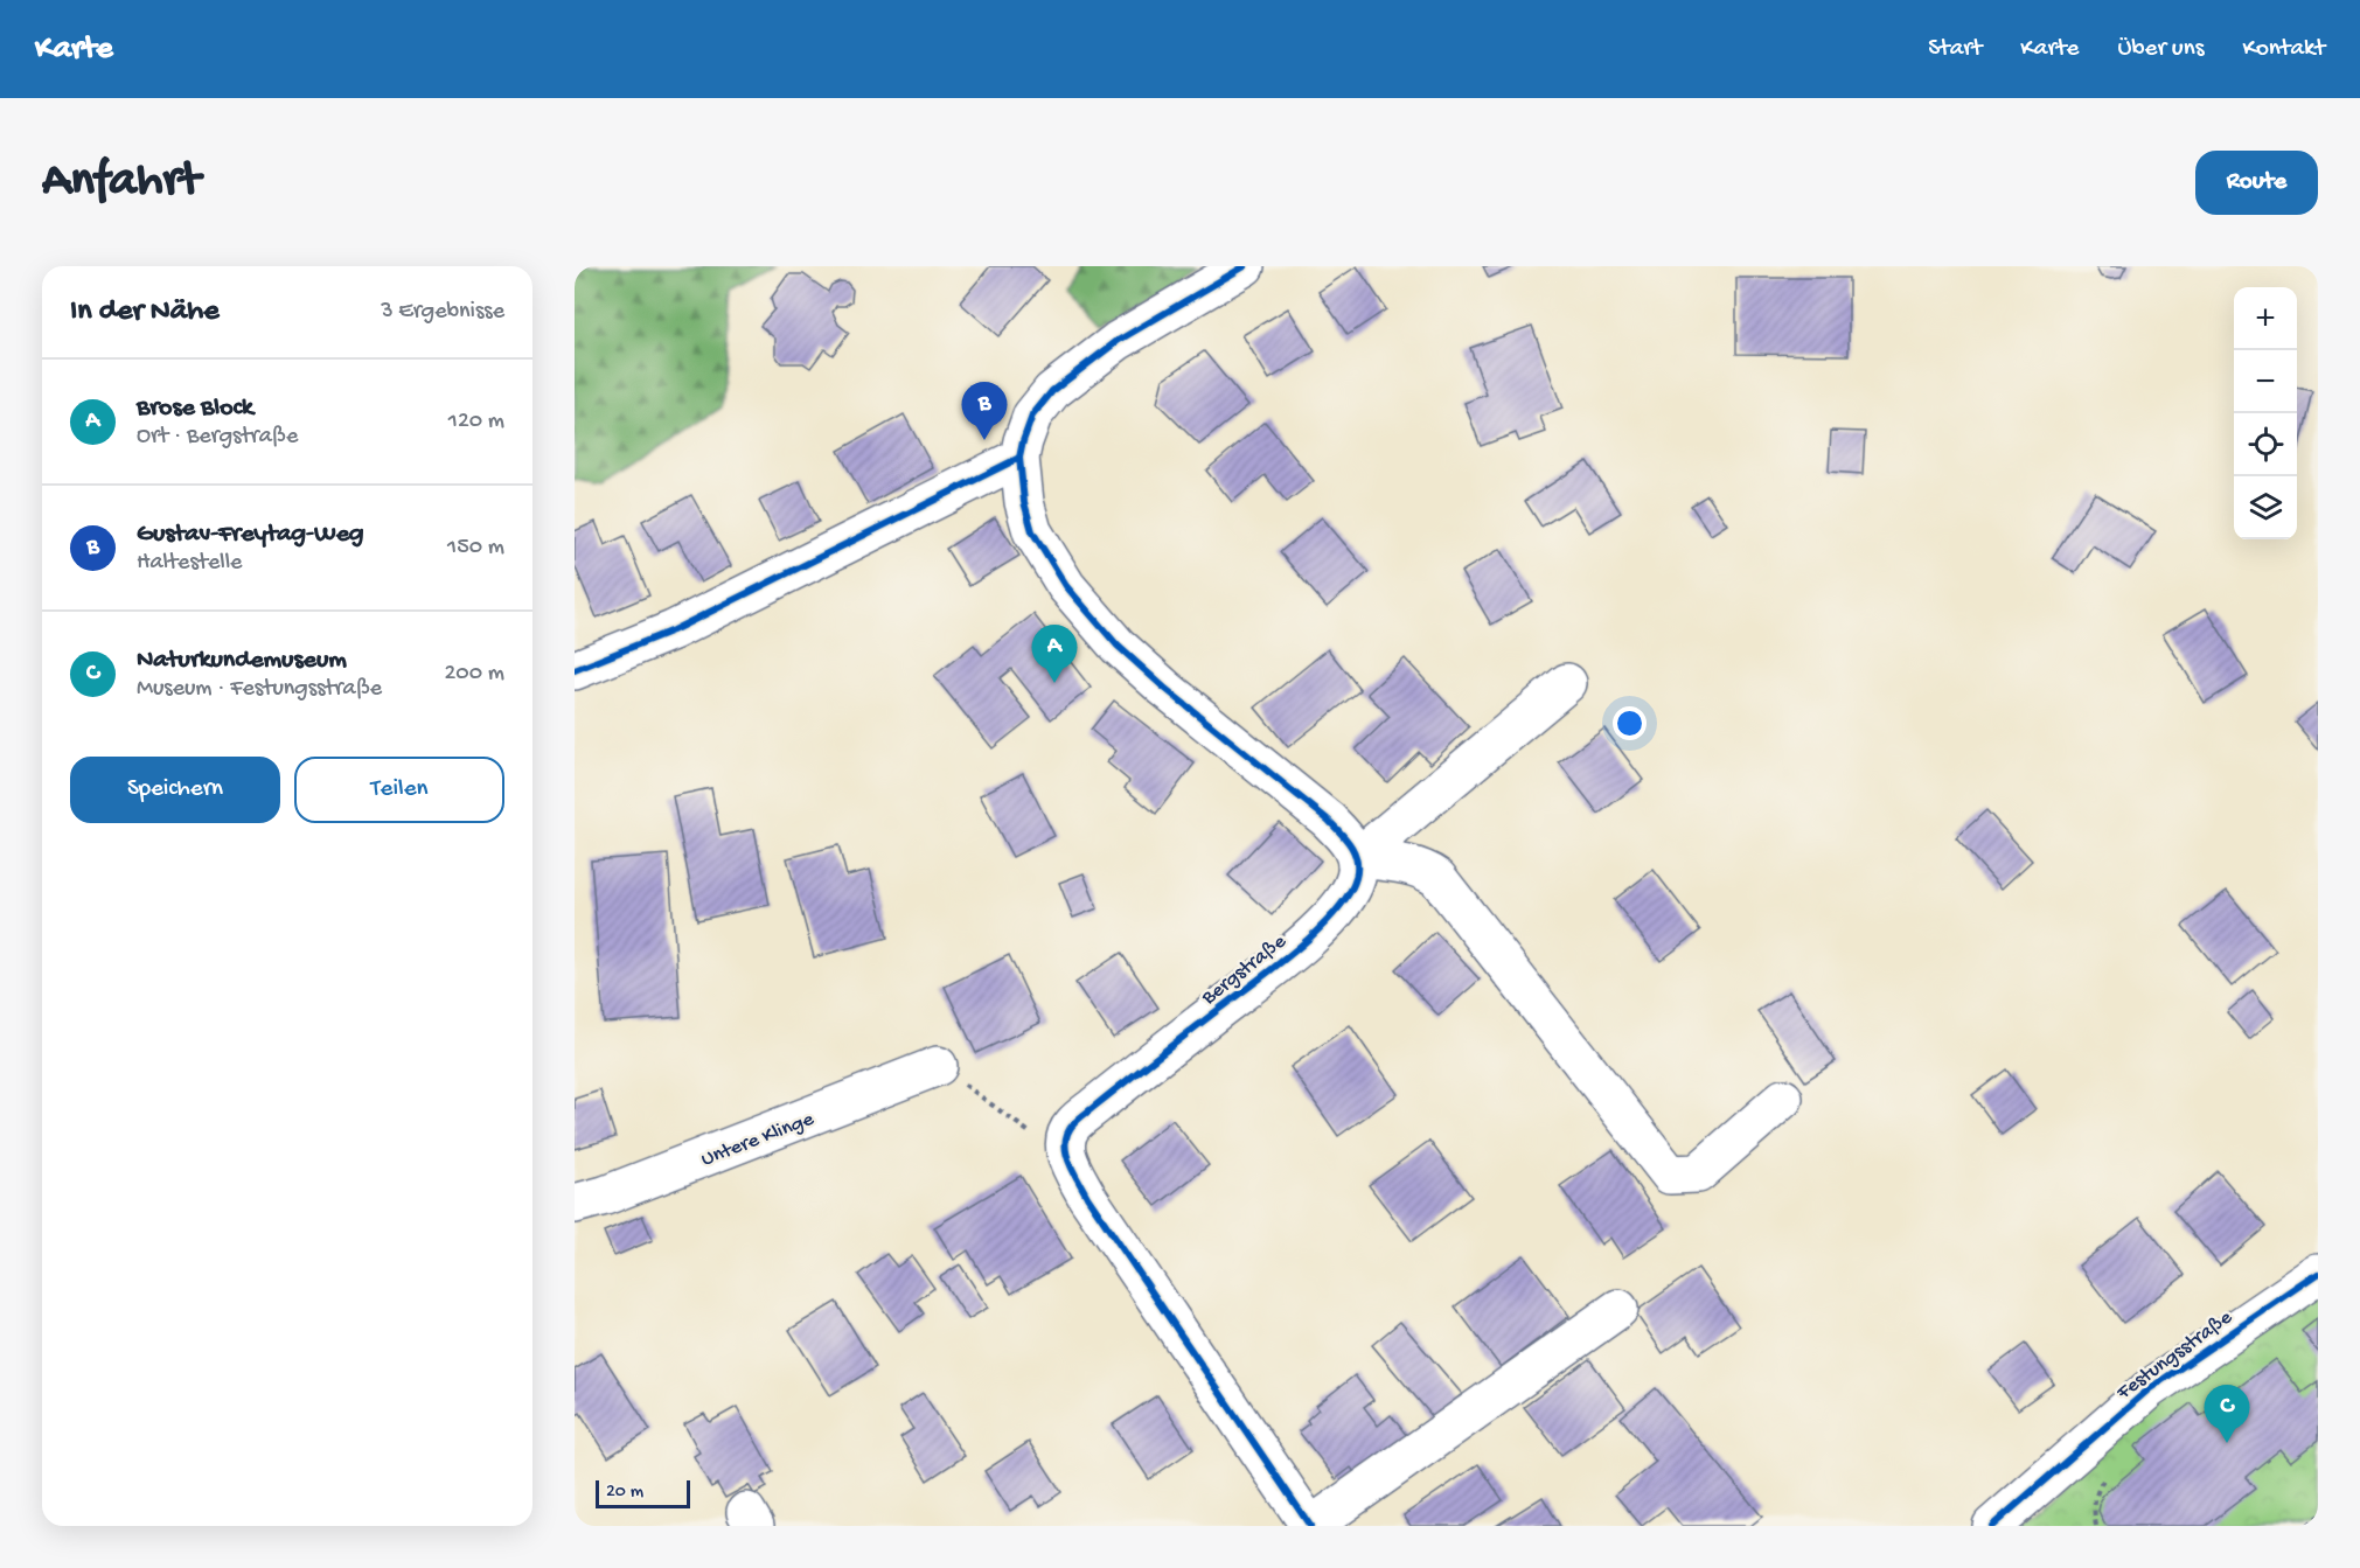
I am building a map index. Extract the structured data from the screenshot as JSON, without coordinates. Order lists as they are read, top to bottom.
{
  "streets": {
    "street": ["Bergstraße", "Untere Klinge", "Festungsstraße"]
  },
  "scale_bar": "20 m",
  "page": {
    "header": "Karte",
    "nav": [
      "Start",
      "Karte",
      "Über uns",
      "Kontakt"
    ],
    "buttons": [
      "Route",
      ["Speichern", "Teilen"]
    ],
    "title": "Anfahrt",
    "heading": ["In der Nähe", "3 Ergebnisse"],
    "map_buttons": ["+", "−"],
    "list": [
      {
        "mark": "A",
        "name": "Brose Block",
        "note": "Ort · Bergstraße",
        "value": "120 m"
      },
      {
        "mark": "B",
        "name": "Gustav-Freytag-Weg",
        "note": "Haltestelle",
        "value": "150 m"
      },
      {
        "mark": "C",
        "name": "Naturkundemuseum",
        "note": "Museum · Festungsstraße",
        "value": "200 m"
      }
    ],
    "pins": ["B", "A", "C"],
    "scale": "20 m"
  }
}
